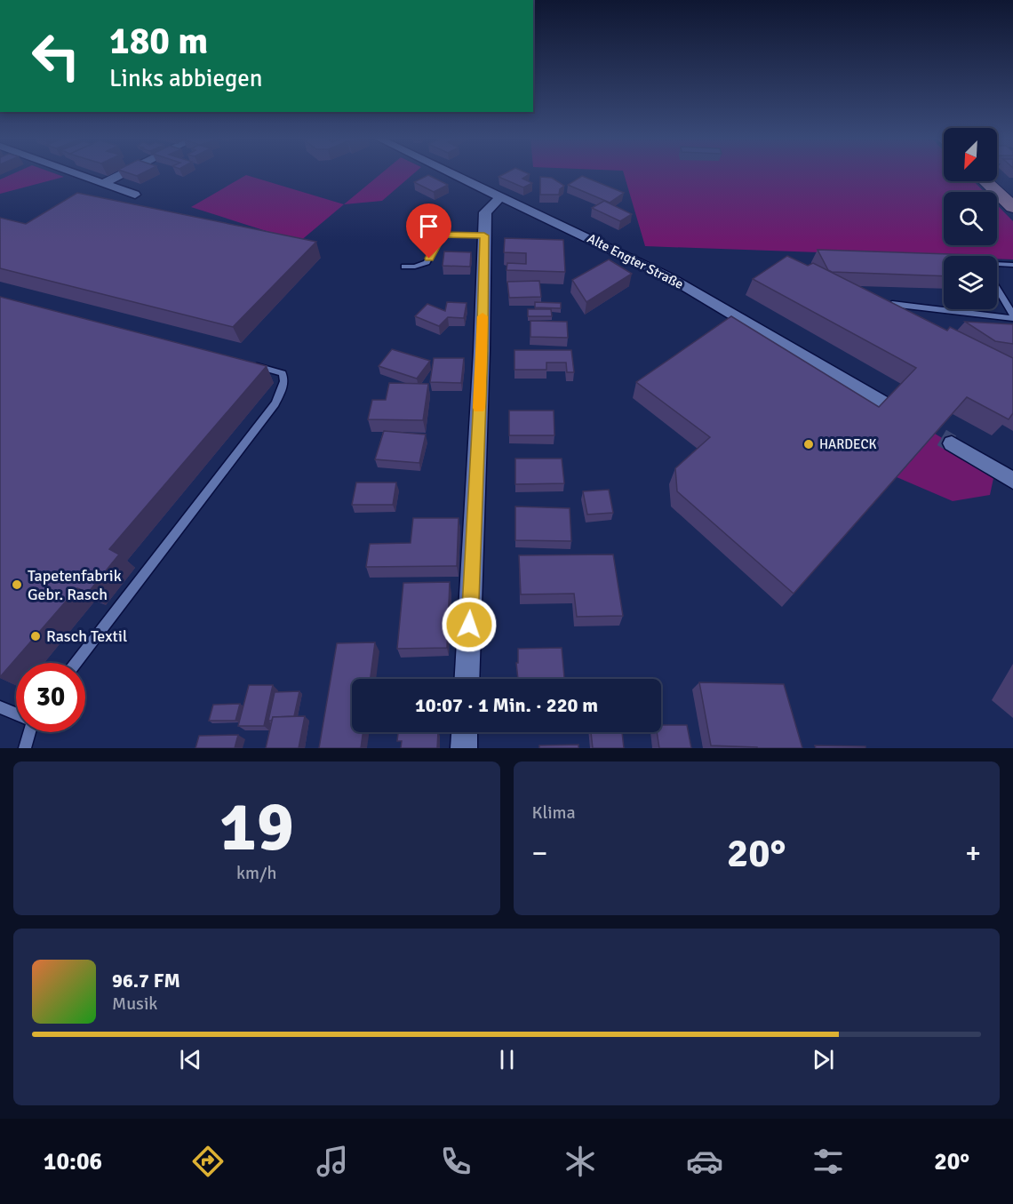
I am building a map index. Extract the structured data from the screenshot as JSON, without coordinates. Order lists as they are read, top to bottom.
{
  "streets": {
    "street": ["Alte Engter Straße"]
  },
  "places": ["HARDECK", "Tapetenfabrik Gebr. Rasch", "Rasch Textil"],
  "north": "bottom left",
  "page": {
    "turn": ["180 m", "Links abbiegen"],
    "limit": "30",
    "trip": "10:07 · 1 Min. · 220 m",
    "tile": [
      ["19", "km/h"],
      "Klima"
    ],
    "heat": ["−", "20°", "+"],
    "song": ["96.7 FM", "Musik"],
    "tabs": ["10:06", "20°"]
  }
}
